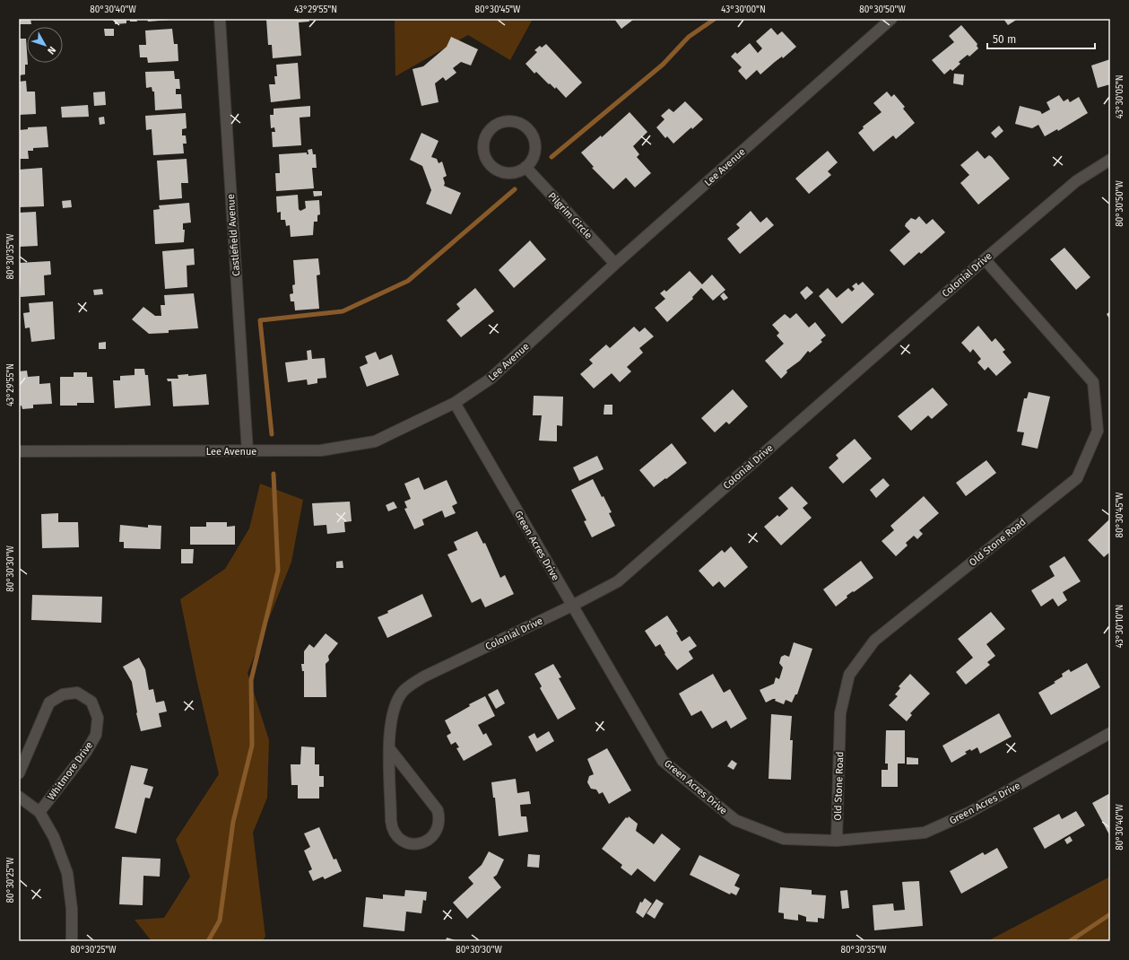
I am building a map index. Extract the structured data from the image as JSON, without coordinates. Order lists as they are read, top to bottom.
{
  "streets": {
    "street": [
      "Lee Avenue",
      "Pilgrim Circle",
      "Castlefield Avenue",
      "Colonial Drive",
      "Old Stone Road",
      "Green Acres Drive",
      "Whitmore Drive"
    ]
  },
  "crossings": [
    ["Lee Avenue", "Pilgrim Circle"],
    ["Lee Avenue", "Castlefield Avenue"],
    ["Lee Avenue", "Green Acres Drive"],
    ["Colonial Drive", "Old Stone Road"],
    ["Colonial Drive", "Green Acres Drive"],
    ["Old Stone Road", "Green Acres Drive"]
  ],
  "scale_bar": "50 m",
  "north": "bottom right",
  "coordinates": [
    "80°30'40\"W",
    "43°29'55\"N",
    "80°30'45\"W",
    "43°30'00\"N",
    "80°30'50\"W",
    "43°30'05\"N",
    "80°30'35\"W",
    "80°30'30\"W",
    "43°30'10\"N",
    "80°30'25\"W"
  ]
}
